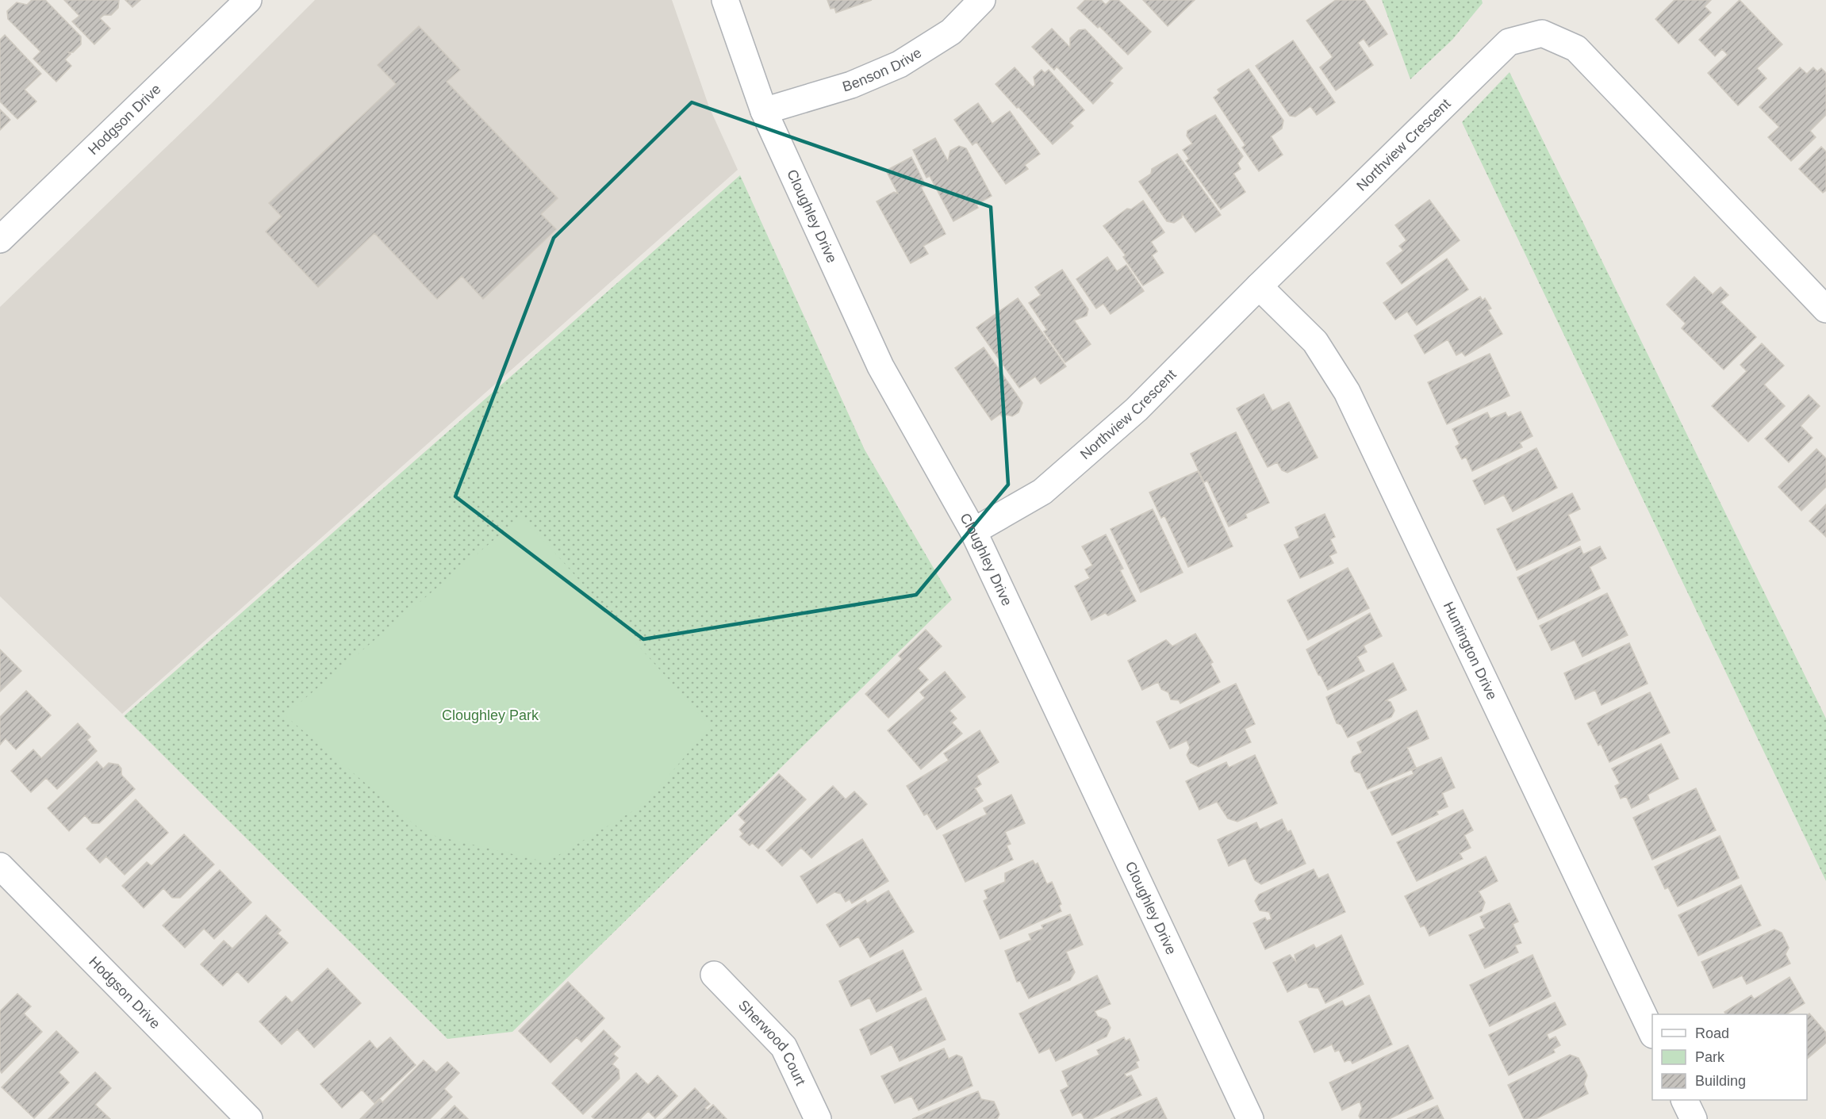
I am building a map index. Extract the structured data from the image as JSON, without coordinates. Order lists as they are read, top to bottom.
{
  "streets": {
    "street": [
      "Benson Drive",
      "Hodgson Drive",
      "Northview Crescent",
      "Cloughley Drive",
      "Huntington Drive",
      "Sherwood Court"
    ]
  },
  "crossings": [
    ["Benson Drive", "Cloughley Drive"],
    ["Northview Crescent", "Cloughley Drive"],
    ["Northview Crescent", "Huntington Drive"]
  ],
  "parks": ["Cloughley Park"],
  "legend": ["Road", "Park", "Building"]
}
